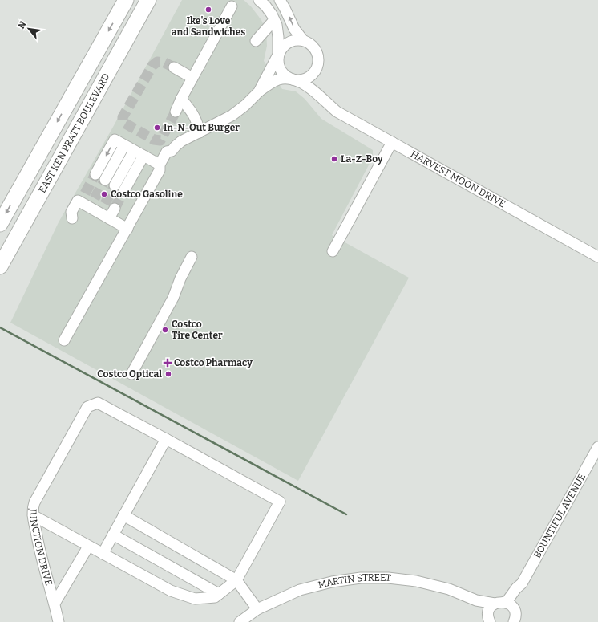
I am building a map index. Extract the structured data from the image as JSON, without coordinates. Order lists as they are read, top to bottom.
{
  "streets": {
    "highway": ["EAST KEN PRATT BOULEVARD"],
    "street": [
      "HARVEST MOON DRIVE",
      "BOUNTIFUL AVENUE",
      "JUNCTION DRIVE",
      "MARTIN STREET"
    ]
  },
  "crossings": [
    ["BOUNTIFUL AVENUE", "MARTIN STREET"]
  ],
  "places": {
    "other": [
      "Ike's Love and Sandwiches",
      "In-N-Out Burger",
      "La-Z-Boy",
      "Costco Gasoline",
      "Costco Tire Center",
      "Costco Optical"
    ],
    "health": ["Costco Pharmacy"]
  },
  "north": "top left"
}
